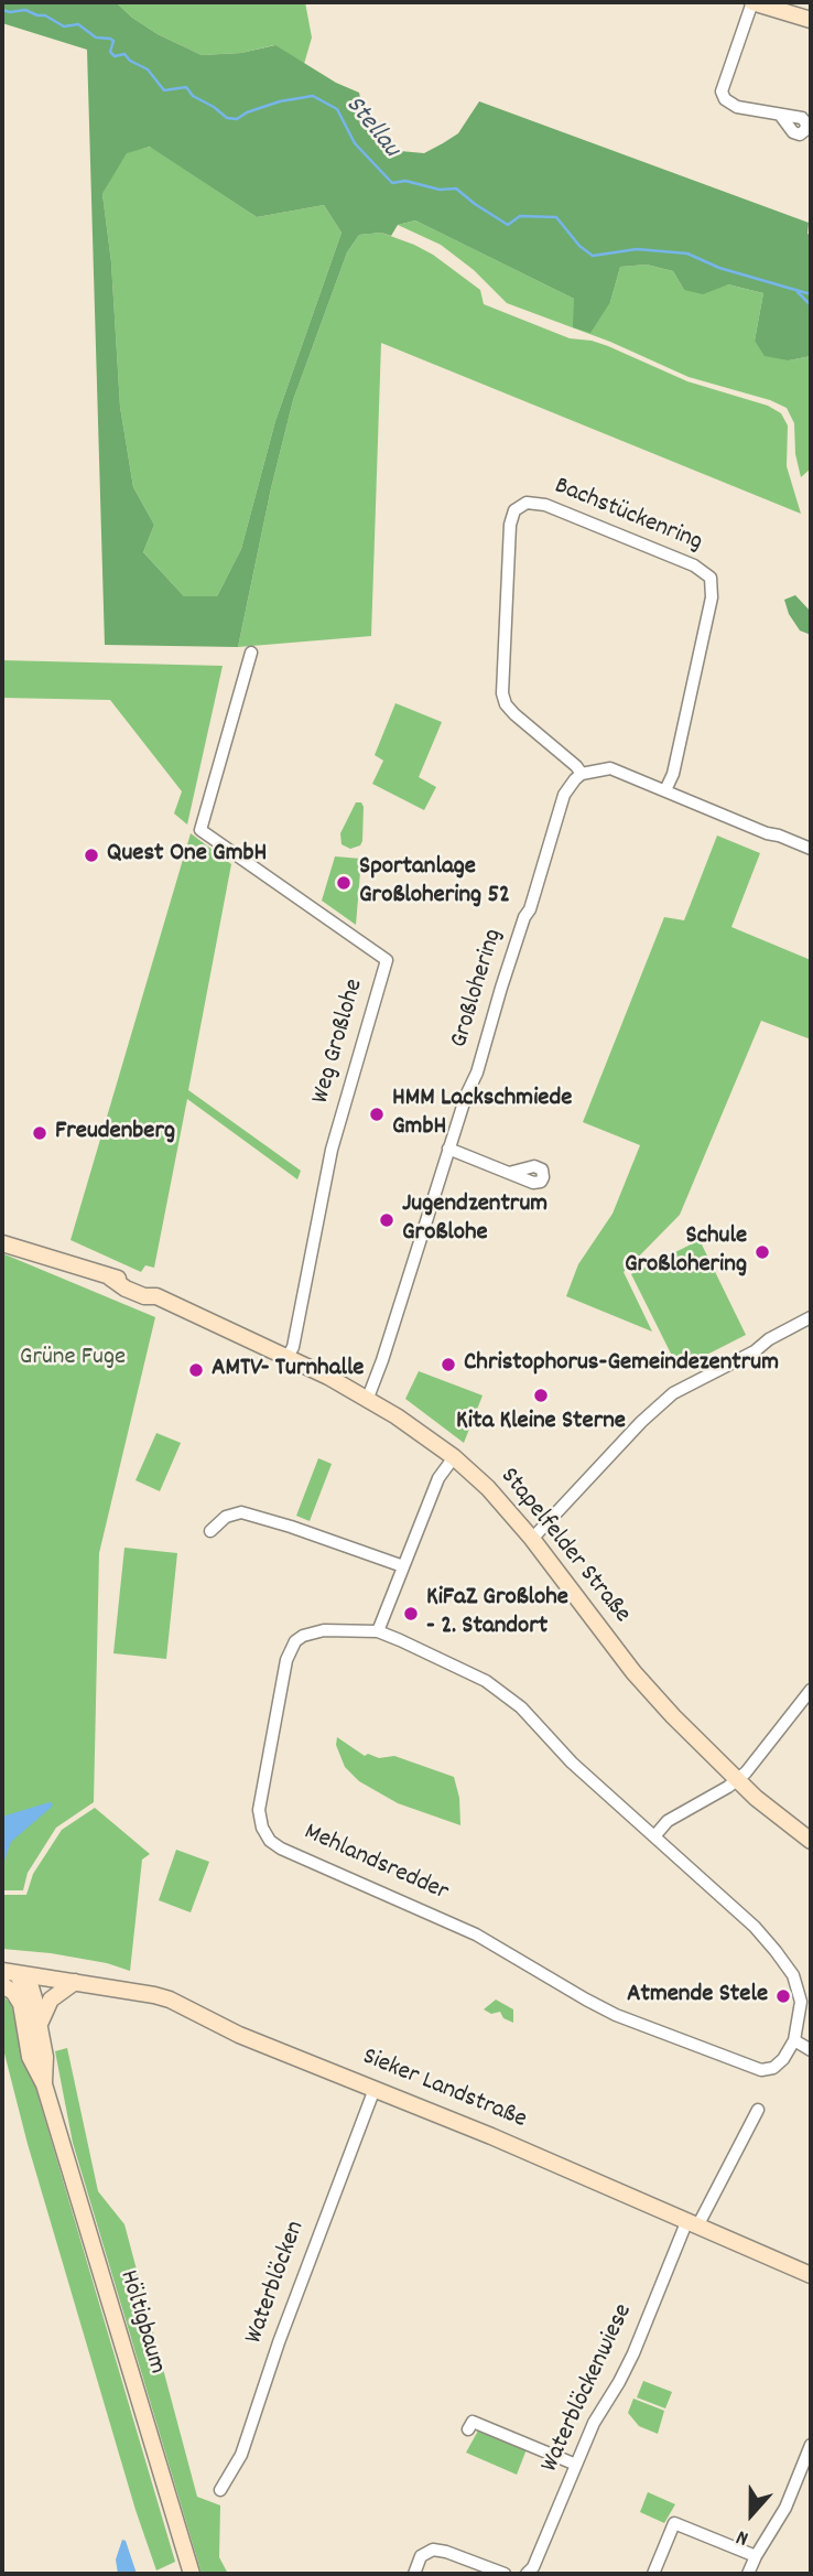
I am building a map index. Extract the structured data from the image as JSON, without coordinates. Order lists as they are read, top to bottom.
{
  "streets": {
    "main road": ["Stapelfelder Straße", "Sieker Landstraße", "Höltigbaum"],
    "street": [
      "Bachstückenring",
      "Großlohering",
      "Weg Großlohe",
      "Mehlandsredder",
      "Waterblöcken",
      "Waterblöckenwiese"
    ]
  },
  "crossings": [
    ["Bachstückenring", "Großlohering"],
    ["Großlohering", "Stapelfelder Straße"],
    ["Weg Großlohe", "Stapelfelder Straße"],
    ["Sieker Landstraße", "Waterblöcken"],
    ["Sieker Landstraße", "Waterblöckenwiese"]
  ],
  "water": ["Stellau"],
  "parks": ["Grüne Fuge"],
  "places": [
    "Quest One GmbH",
    "Sportanlage Großlohering 52",
    "HMM Lackschmiede GmbH",
    "Freudenberg",
    "Jugendzentrum Großlohe",
    "Schule Großlohering",
    "Christophorus-Gemeindezentrum",
    "AMTV- Turnhalle",
    "Kita Kleine Sterne",
    "KiFaZ Großlohe - 2. Standort",
    "Atmende Stele"
  ],
  "north": "bottom"
}
